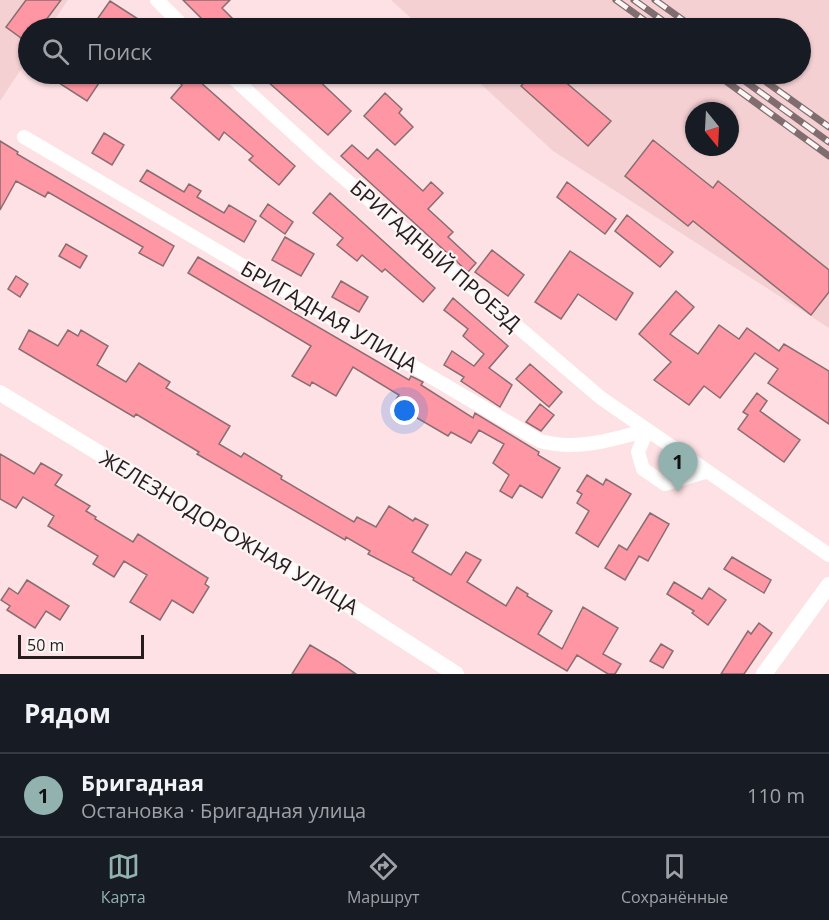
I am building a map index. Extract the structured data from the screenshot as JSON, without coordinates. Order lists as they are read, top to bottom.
{
  "streets": {
    "street": ["БРИГАДНЫЙ ПРОЕЗД", "БРИГАДНАЯ УЛИЦА", "ЖЕЛЕЗНОДОРОЖНАЯ УЛИЦА"]
  },
  "crossings": [
    ["БРИГАДНЫЙ ПРОЕЗД", "БРИГАДНАЯ УЛИЦА"]
  ],
  "scale_bar": "50 m",
  "north": "bottom",
  "page": {
    "search": "Поиск",
    "pins": "1",
    "scale": "50 m",
    "heading": "Рядом",
    "list": [
      {
        "mark": "1",
        "name": "Бригадная",
        "note": "Остановка · Бригадная улица",
        "value": "110 m"
      }
    ],
    "nav": ["Карта", "Маршрут", "Сохранённые"]
  }
}
